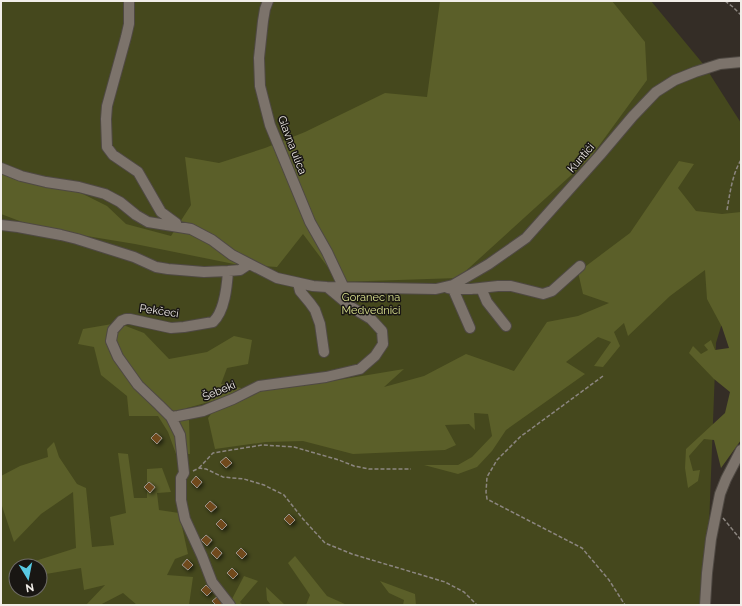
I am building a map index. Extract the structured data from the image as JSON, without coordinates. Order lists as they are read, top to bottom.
{
  "streets": {
    "street": [
      "Glavna ulica",
      "Kuntići",
      "Pekčeci",
      "Šebeki"
    ]
  },
  "crossings": [
    ["Glavna ulica", "Kuntići"],
    ["Kuntići", "Šebeki"],
    ["Pekčeci", "Šebeki"]
  ],
  "parks": ["Goranec na Medvednici"],
  "north": "bottom"
}
